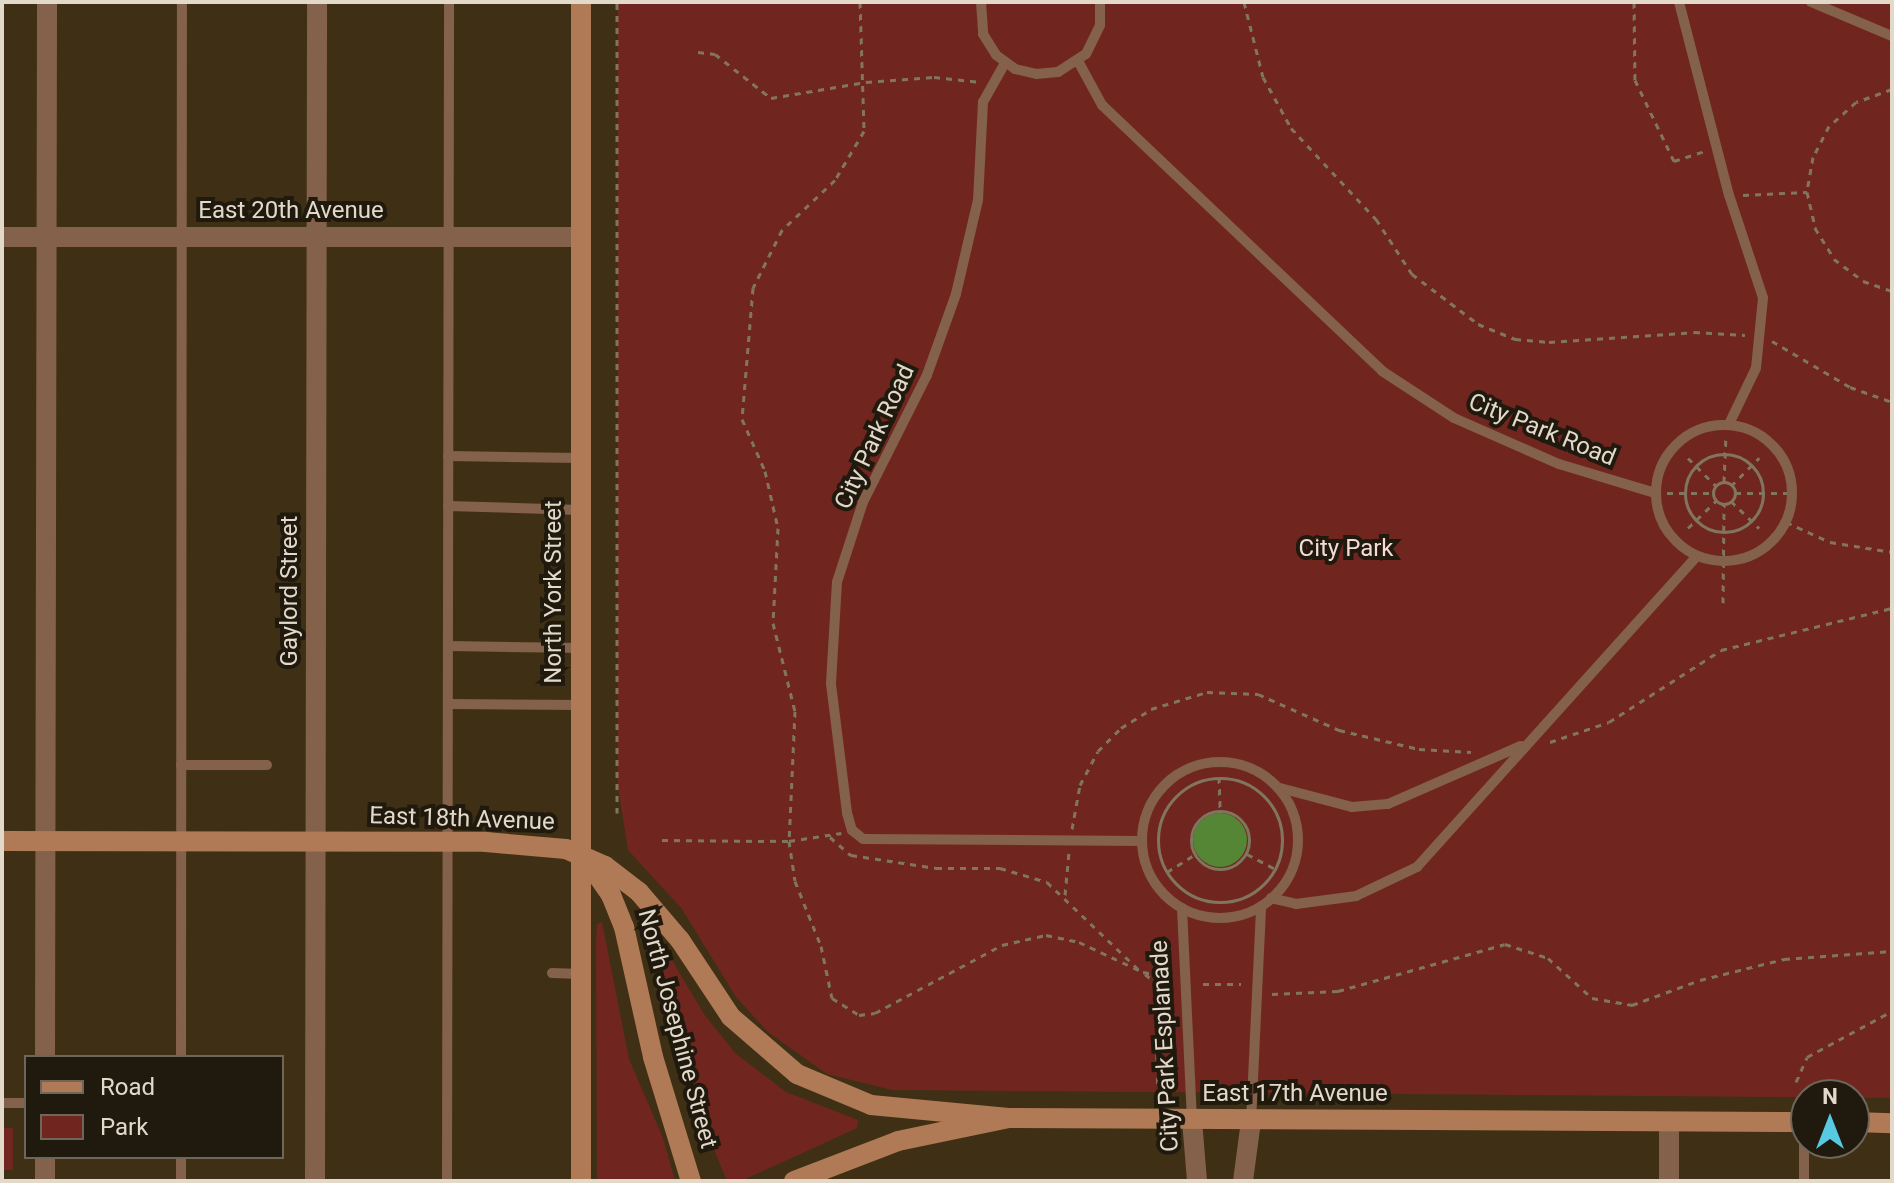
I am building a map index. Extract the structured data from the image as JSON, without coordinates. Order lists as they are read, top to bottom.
{
  "streets": {
    "main road": [
      "North York Street",
      "East 18th Avenue",
      "North Josephine Street",
      "East 17th Avenue"
    ],
    "street": ["East 20th Avenue", "Gaylord Street", "City Park Esplanade"],
    "lane": ["City Park Road"]
  },
  "crossings": [
    ["East 20th Avenue", "Gaylord Street"],
    ["East 20th Avenue", "North York Street"],
    ["Gaylord Street", "East 18th Avenue"],
    ["North York Street", "East 18th Avenue"],
    ["North York Street", "North Josephine Street"],
    ["East 18th Avenue", "North Josephine Street"],
    ["East 18th Avenue", "East 17th Avenue"],
    ["City Park Esplanade", "East 17th Avenue"]
  ],
  "parks": ["City Park"],
  "legend": ["Road", "Park"],
  "north": "top"
}
